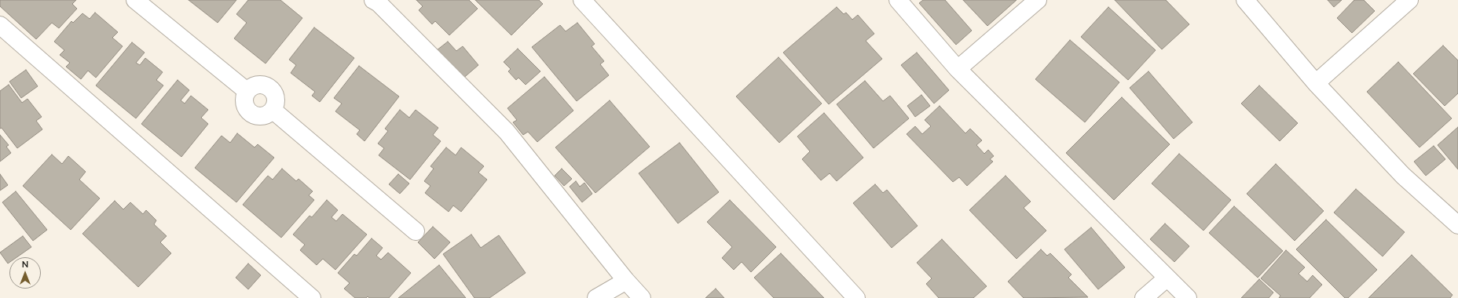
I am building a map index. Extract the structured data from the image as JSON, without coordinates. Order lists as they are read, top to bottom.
{
  "north": "top"
}
